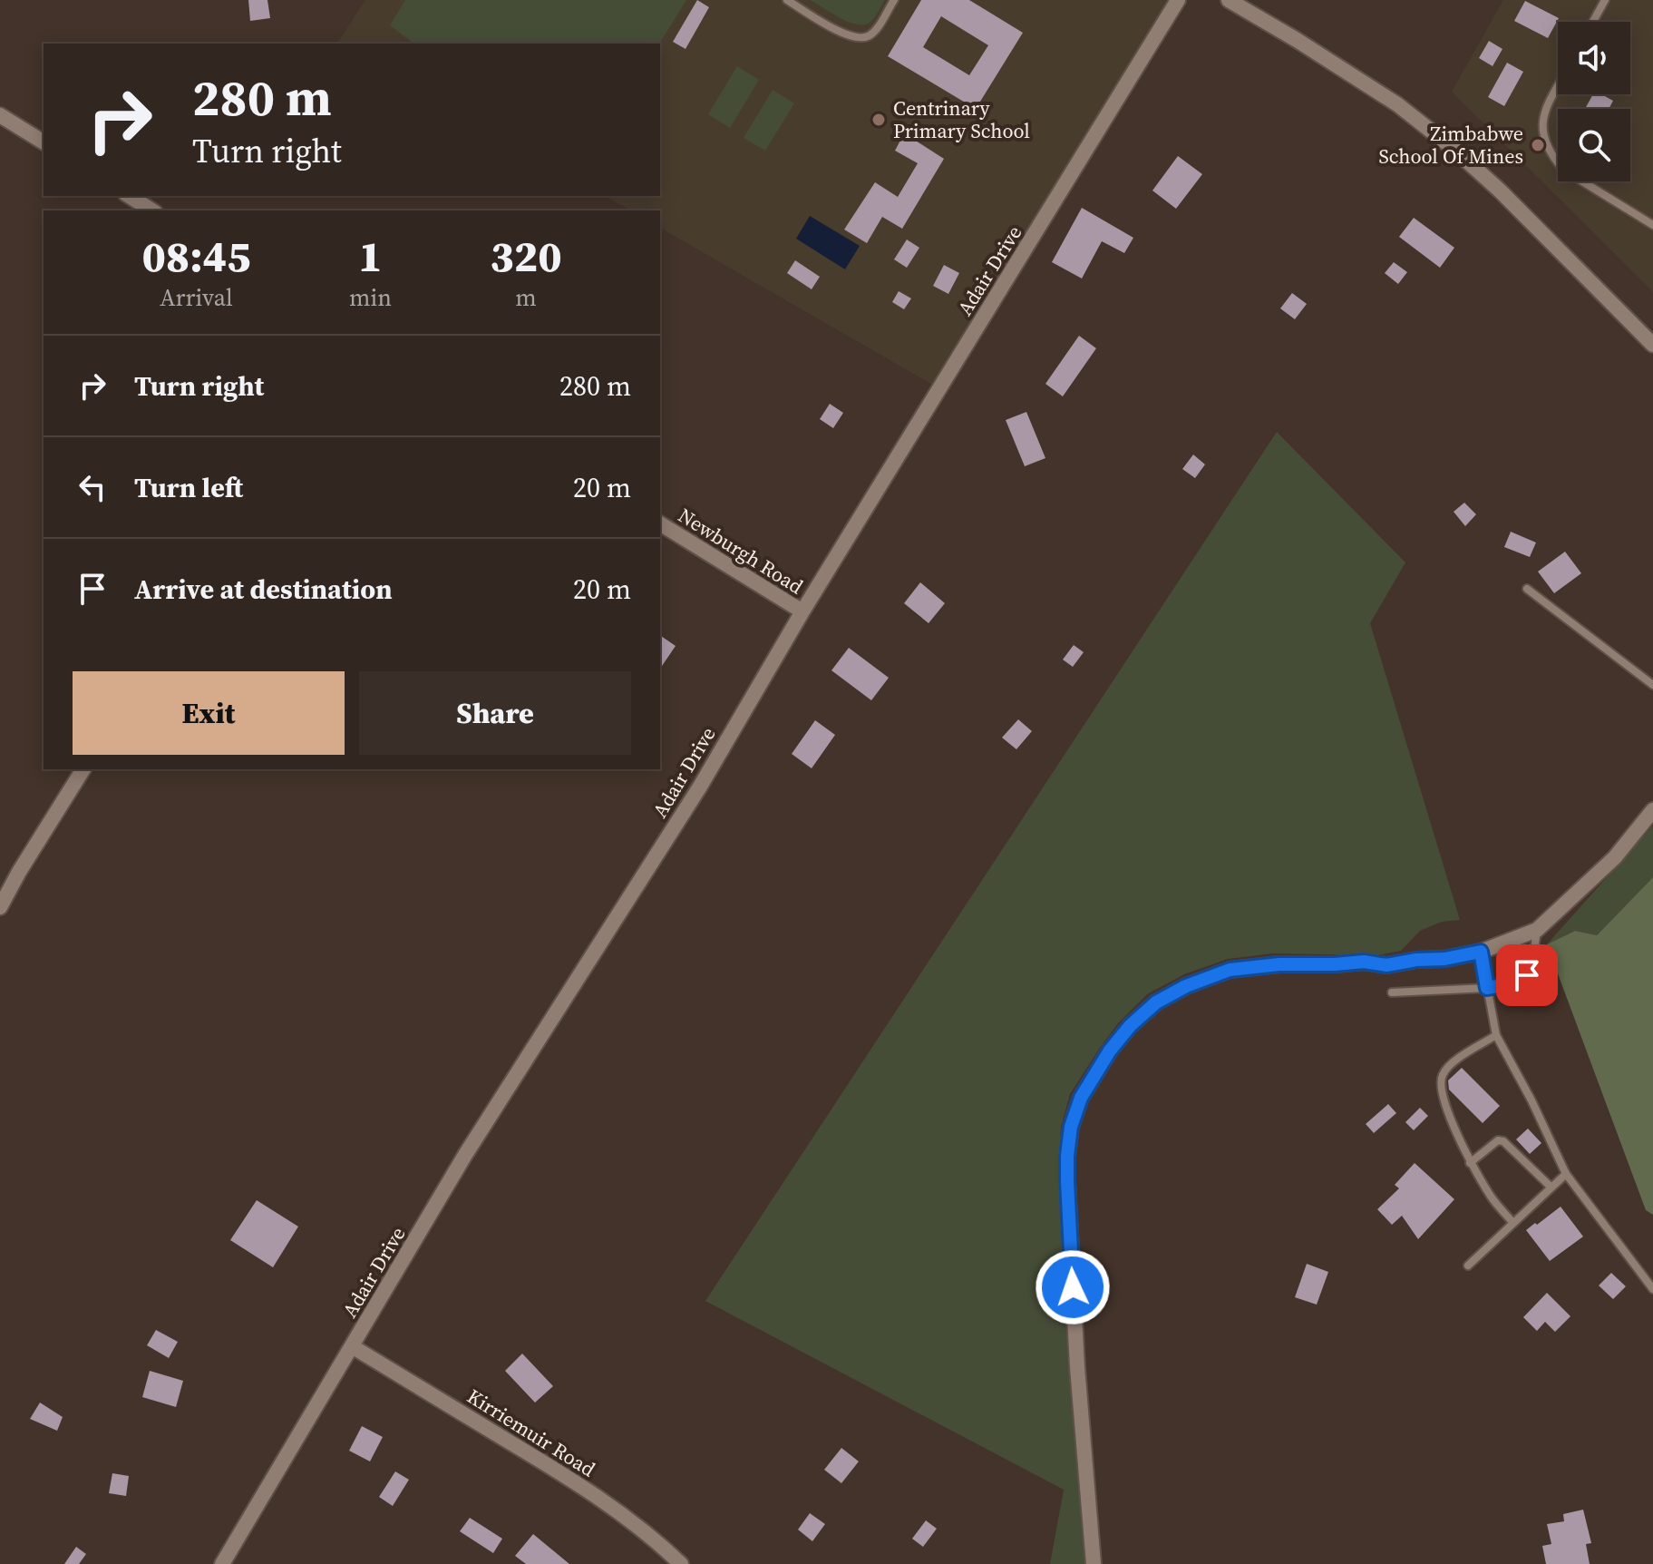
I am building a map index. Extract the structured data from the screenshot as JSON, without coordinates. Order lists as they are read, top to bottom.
{
  "streets": {
    "street": ["Adair Drive", "Newburgh Road", "Kirriemuir Road"]
  },
  "crossings": [
    ["Adair Drive", "Newburgh Road"],
    ["Adair Drive", "Kirriemuir Road"]
  ],
  "places": ["Centrinary Primary School", "Zimbabwe School Of Mines"],
  "page": {
    "turn": ["280 m", "Turn right"],
    "eta": [
      "08:45",
      "Arrival",
      "1",
      "min",
      "320",
      "m"
    ],
    "list": [
      {
        "name": "Turn right",
        "value": "280 m"
      },
      {
        "name": "Turn left",
        "value": "20 m"
      },
      {
        "name": "Arrive at destination",
        "value": "20 m"
      }
    ],
    "buttons": ["Exit", "Share"]
  }
}
